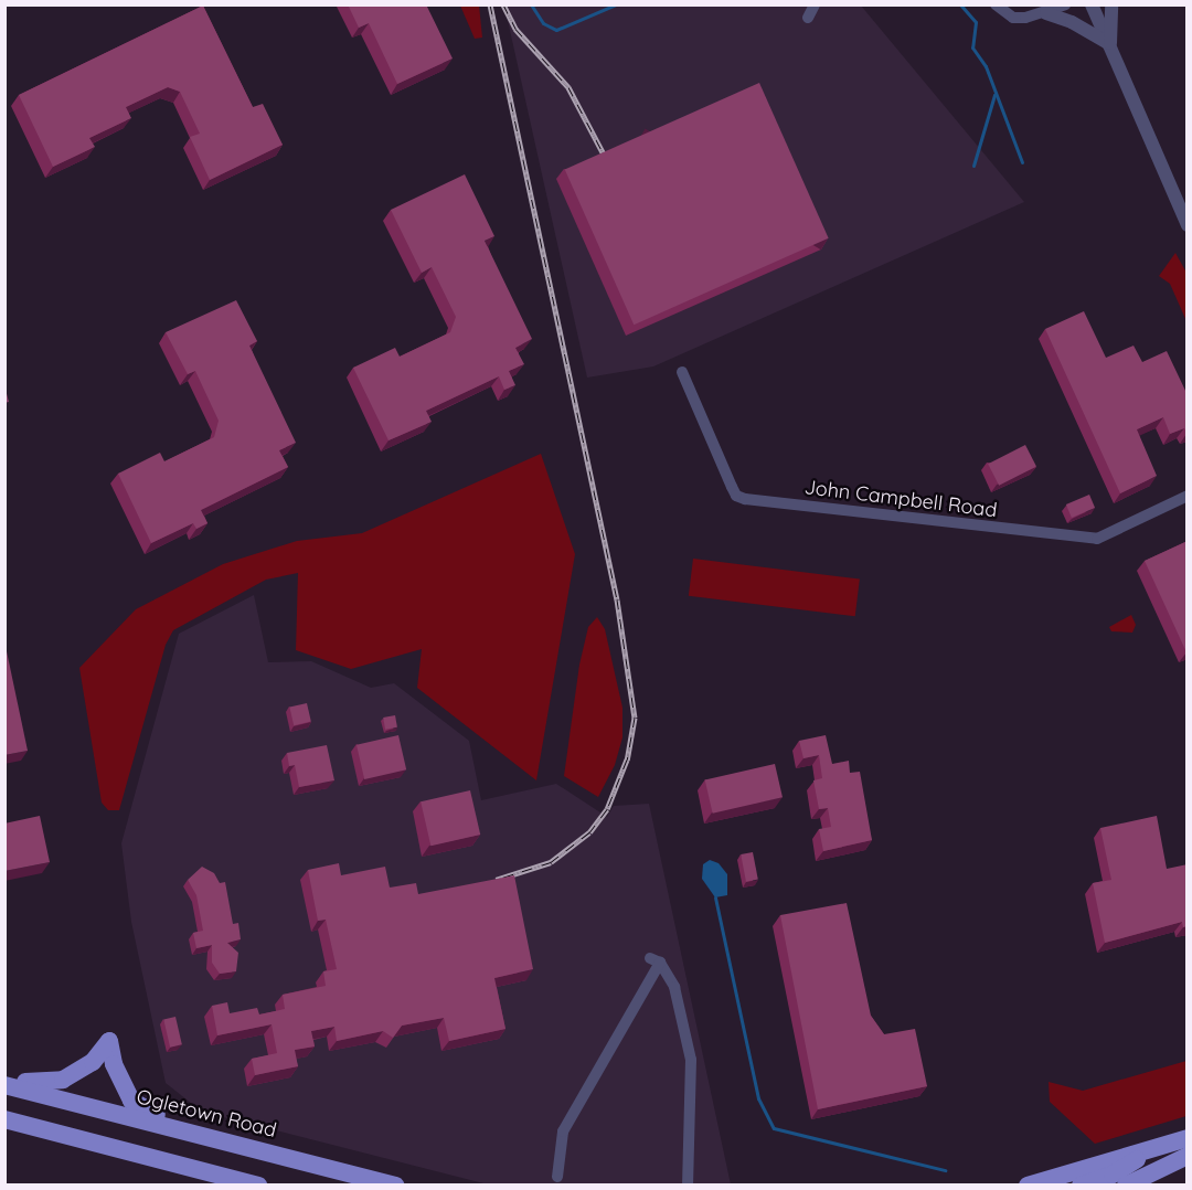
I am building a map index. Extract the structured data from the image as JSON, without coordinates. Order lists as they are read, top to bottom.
{
  "streets": {
    "main road": ["Ogletown Road"],
    "street": ["John Campbell Road"]
  }
}
